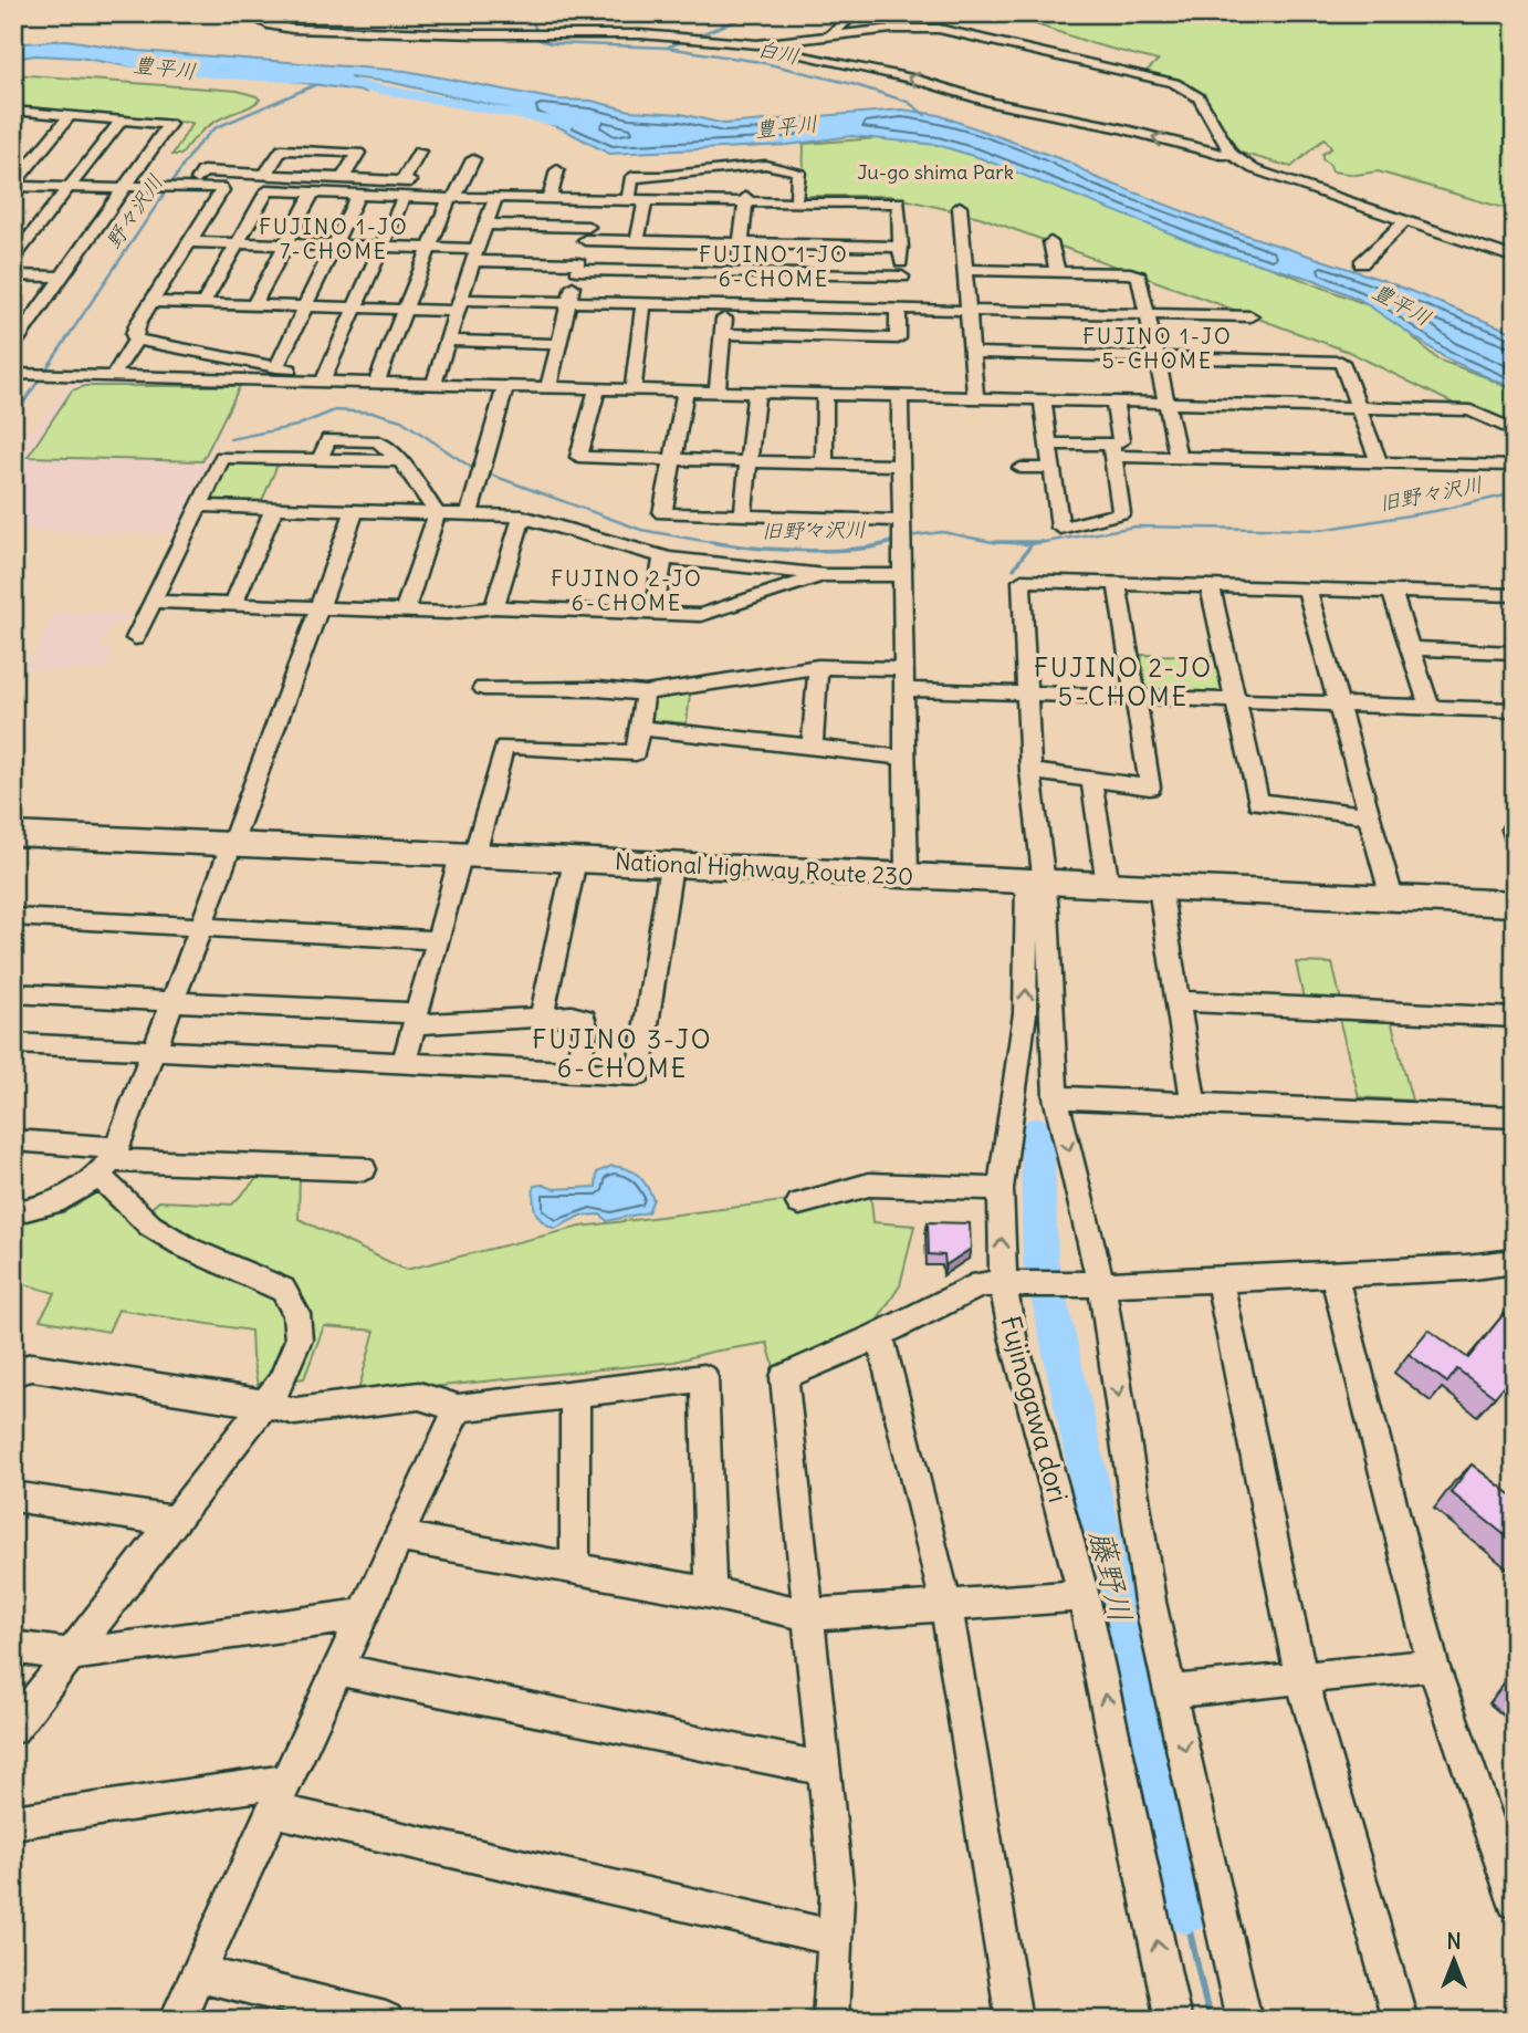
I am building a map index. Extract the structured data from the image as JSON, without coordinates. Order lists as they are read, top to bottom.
{
  "streets": {
    "highway": ["National Highway Route 230"],
    "street": ["Fujinogawa dori"]
  },
  "crossings": [
    ["National Highway Route 230", "Fujinogawa dori"]
  ],
  "districts": [
    "FUJINO 1-JO 7-CHOME",
    "FUJINO 1-JO 6-CHOME",
    "FUJINO 1-JO 5-CHOME",
    "FUJINO 2-JO 6-CHOME",
    "FUJINO 2-JO 5-CHOME",
    "FUJINO 3-JO 6-CHOME"
  ],
  "water": [
    "白川",
    "豊平川",
    "野々沢川",
    "旧野々沢川",
    "藤野川"
  ],
  "parks": ["Ju-go shima Park"],
  "north": "top"
}
